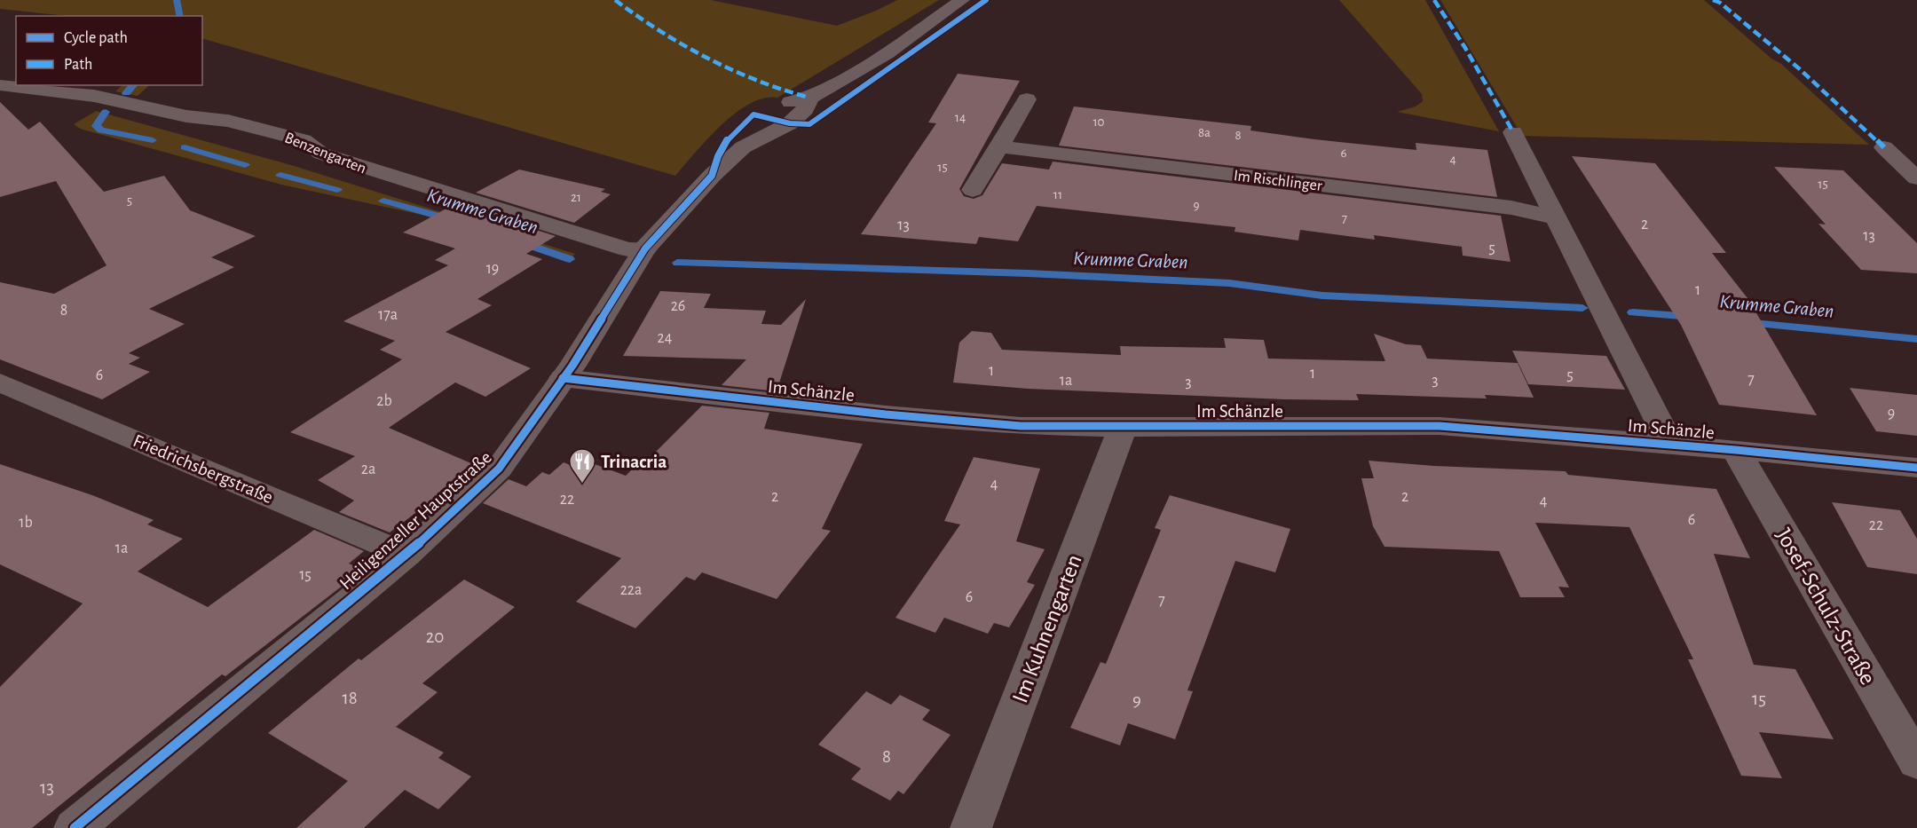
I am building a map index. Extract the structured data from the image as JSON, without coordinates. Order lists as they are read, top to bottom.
{
  "streets": {
    "street": [
      "Benzengarten",
      "Im Rischlinger",
      "Im Schänzle",
      "Friedrichsbergstraße",
      "Heiligenzeller Hauptstraße",
      "Josef-Schulz-Straße",
      "Im Kuhnengarten"
    ]
  },
  "crossings": [
    ["Benzengarten", "Heiligenzeller Hauptstraße"],
    ["Im Schänzle", "Heiligenzeller Hauptstraße"],
    ["Im Schänzle", "Josef-Schulz-Straße"],
    ["Im Schänzle", "Im Kuhnengarten"],
    ["Friedrichsbergstraße", "Heiligenzeller Hauptstraße"]
  ],
  "water": ["Krumme Graben"],
  "places": {
    "restaurant": ["Trinacria"]
  },
  "house_numbers": [
    "14",
    "10",
    "8a",
    "8",
    "6",
    "4",
    "15",
    "15",
    "11",
    "21",
    "5",
    "9",
    "7",
    "2",
    "13",
    "13",
    "5",
    "19",
    "1",
    "26",
    "8",
    "17a",
    "24",
    "1",
    "1",
    "6",
    "5",
    "7",
    "1a",
    "3",
    "3",
    "2b",
    "9",
    "2a",
    "4",
    "2",
    "2",
    "22",
    "4",
    "6",
    "1b",
    "22",
    "1a",
    "15",
    "22a",
    "6",
    "7",
    "20",
    "18",
    "15",
    "9",
    "8",
    "13"
  ],
  "legend": ["Cycle path", "Path"]
}
